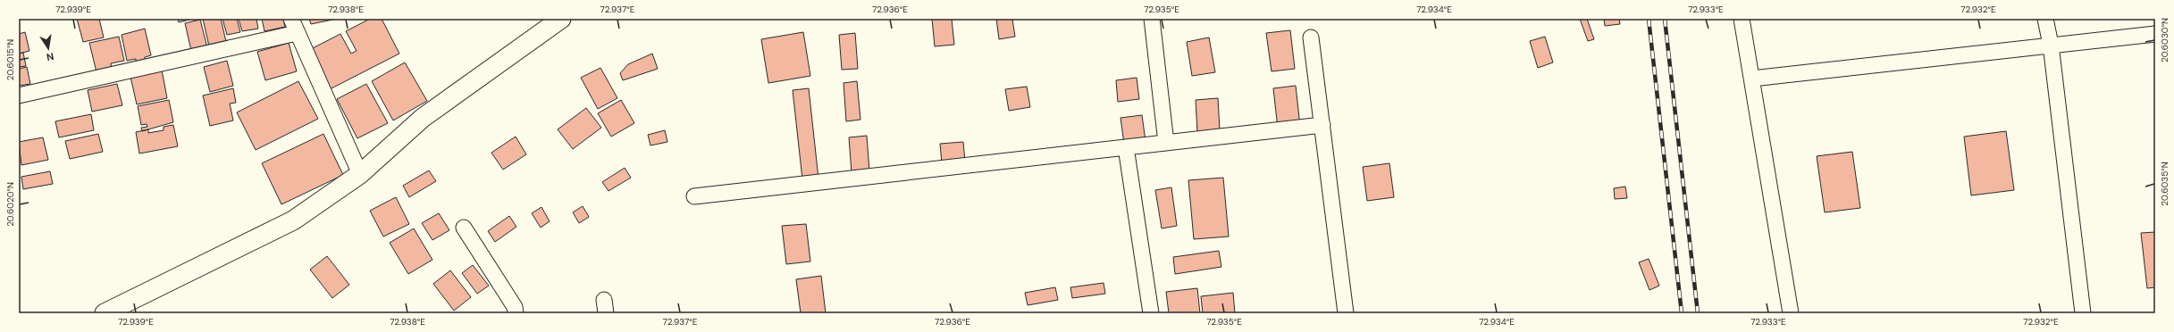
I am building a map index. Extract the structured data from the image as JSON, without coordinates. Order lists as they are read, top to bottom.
{
  "north": "bottom",
  "coordinates": [
    "72.939°E",
    "72.938°E",
    "72.937°E",
    "72.936°E",
    "72.935°E",
    "72.934°E",
    "72.933°E",
    "72.932°E",
    "20.6030°N",
    "20.6015°N",
    "20.6035°N",
    "20.6020°N"
  ]
}
